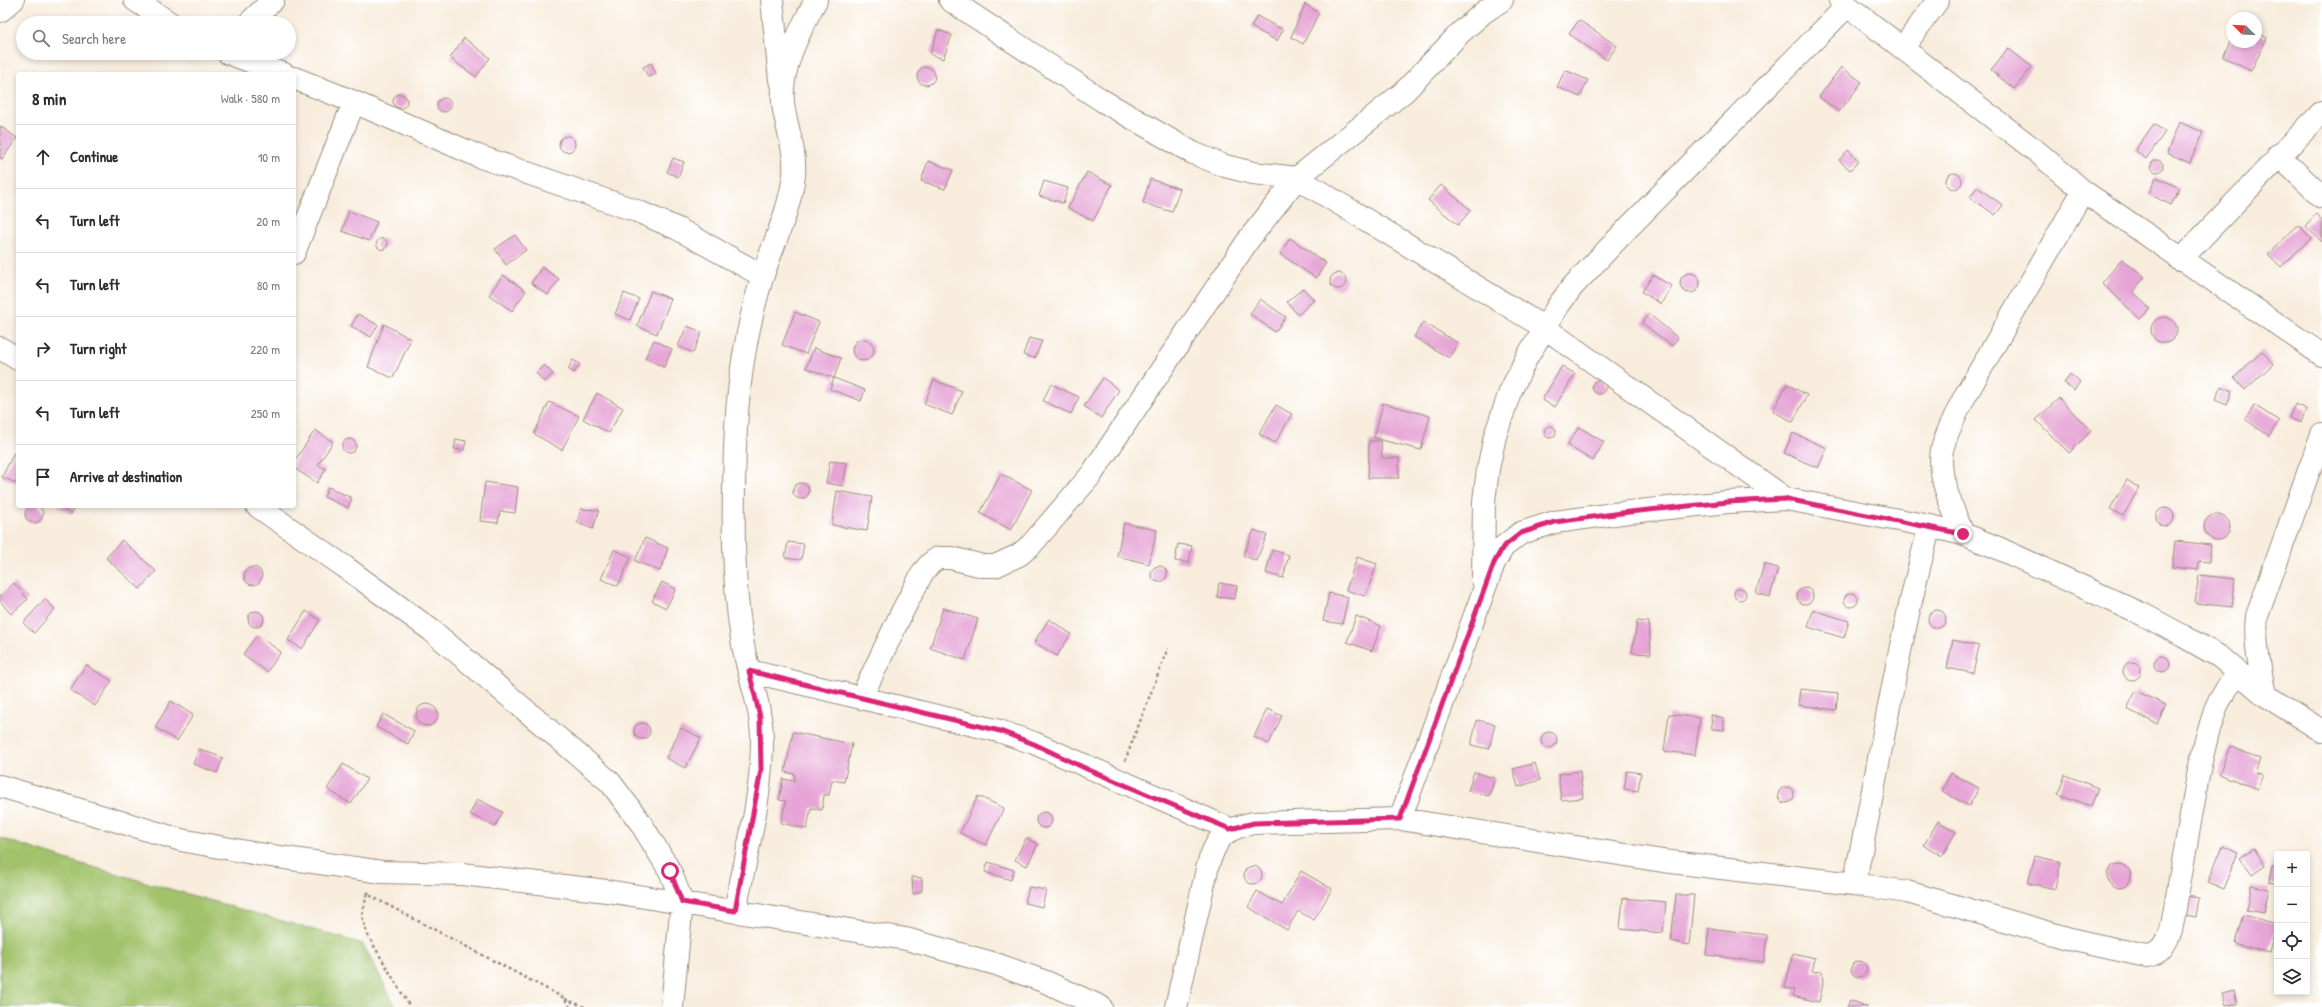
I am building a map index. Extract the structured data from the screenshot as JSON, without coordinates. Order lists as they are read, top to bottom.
{
  "north": "top left",
  "page": {
    "search": "Search here",
    "heading": ["8 min", "Walk · 580 m"],
    "list": [
      ["Continue", "10 m"],
      ["Turn left", "20 m"],
      ["Turn left", "80 m"],
      ["Turn right", "220 m"],
      ["Turn left", "250 m"],
      "Arrive at destination"
    ],
    "map_buttons": ["+", "−"]
  }
}
